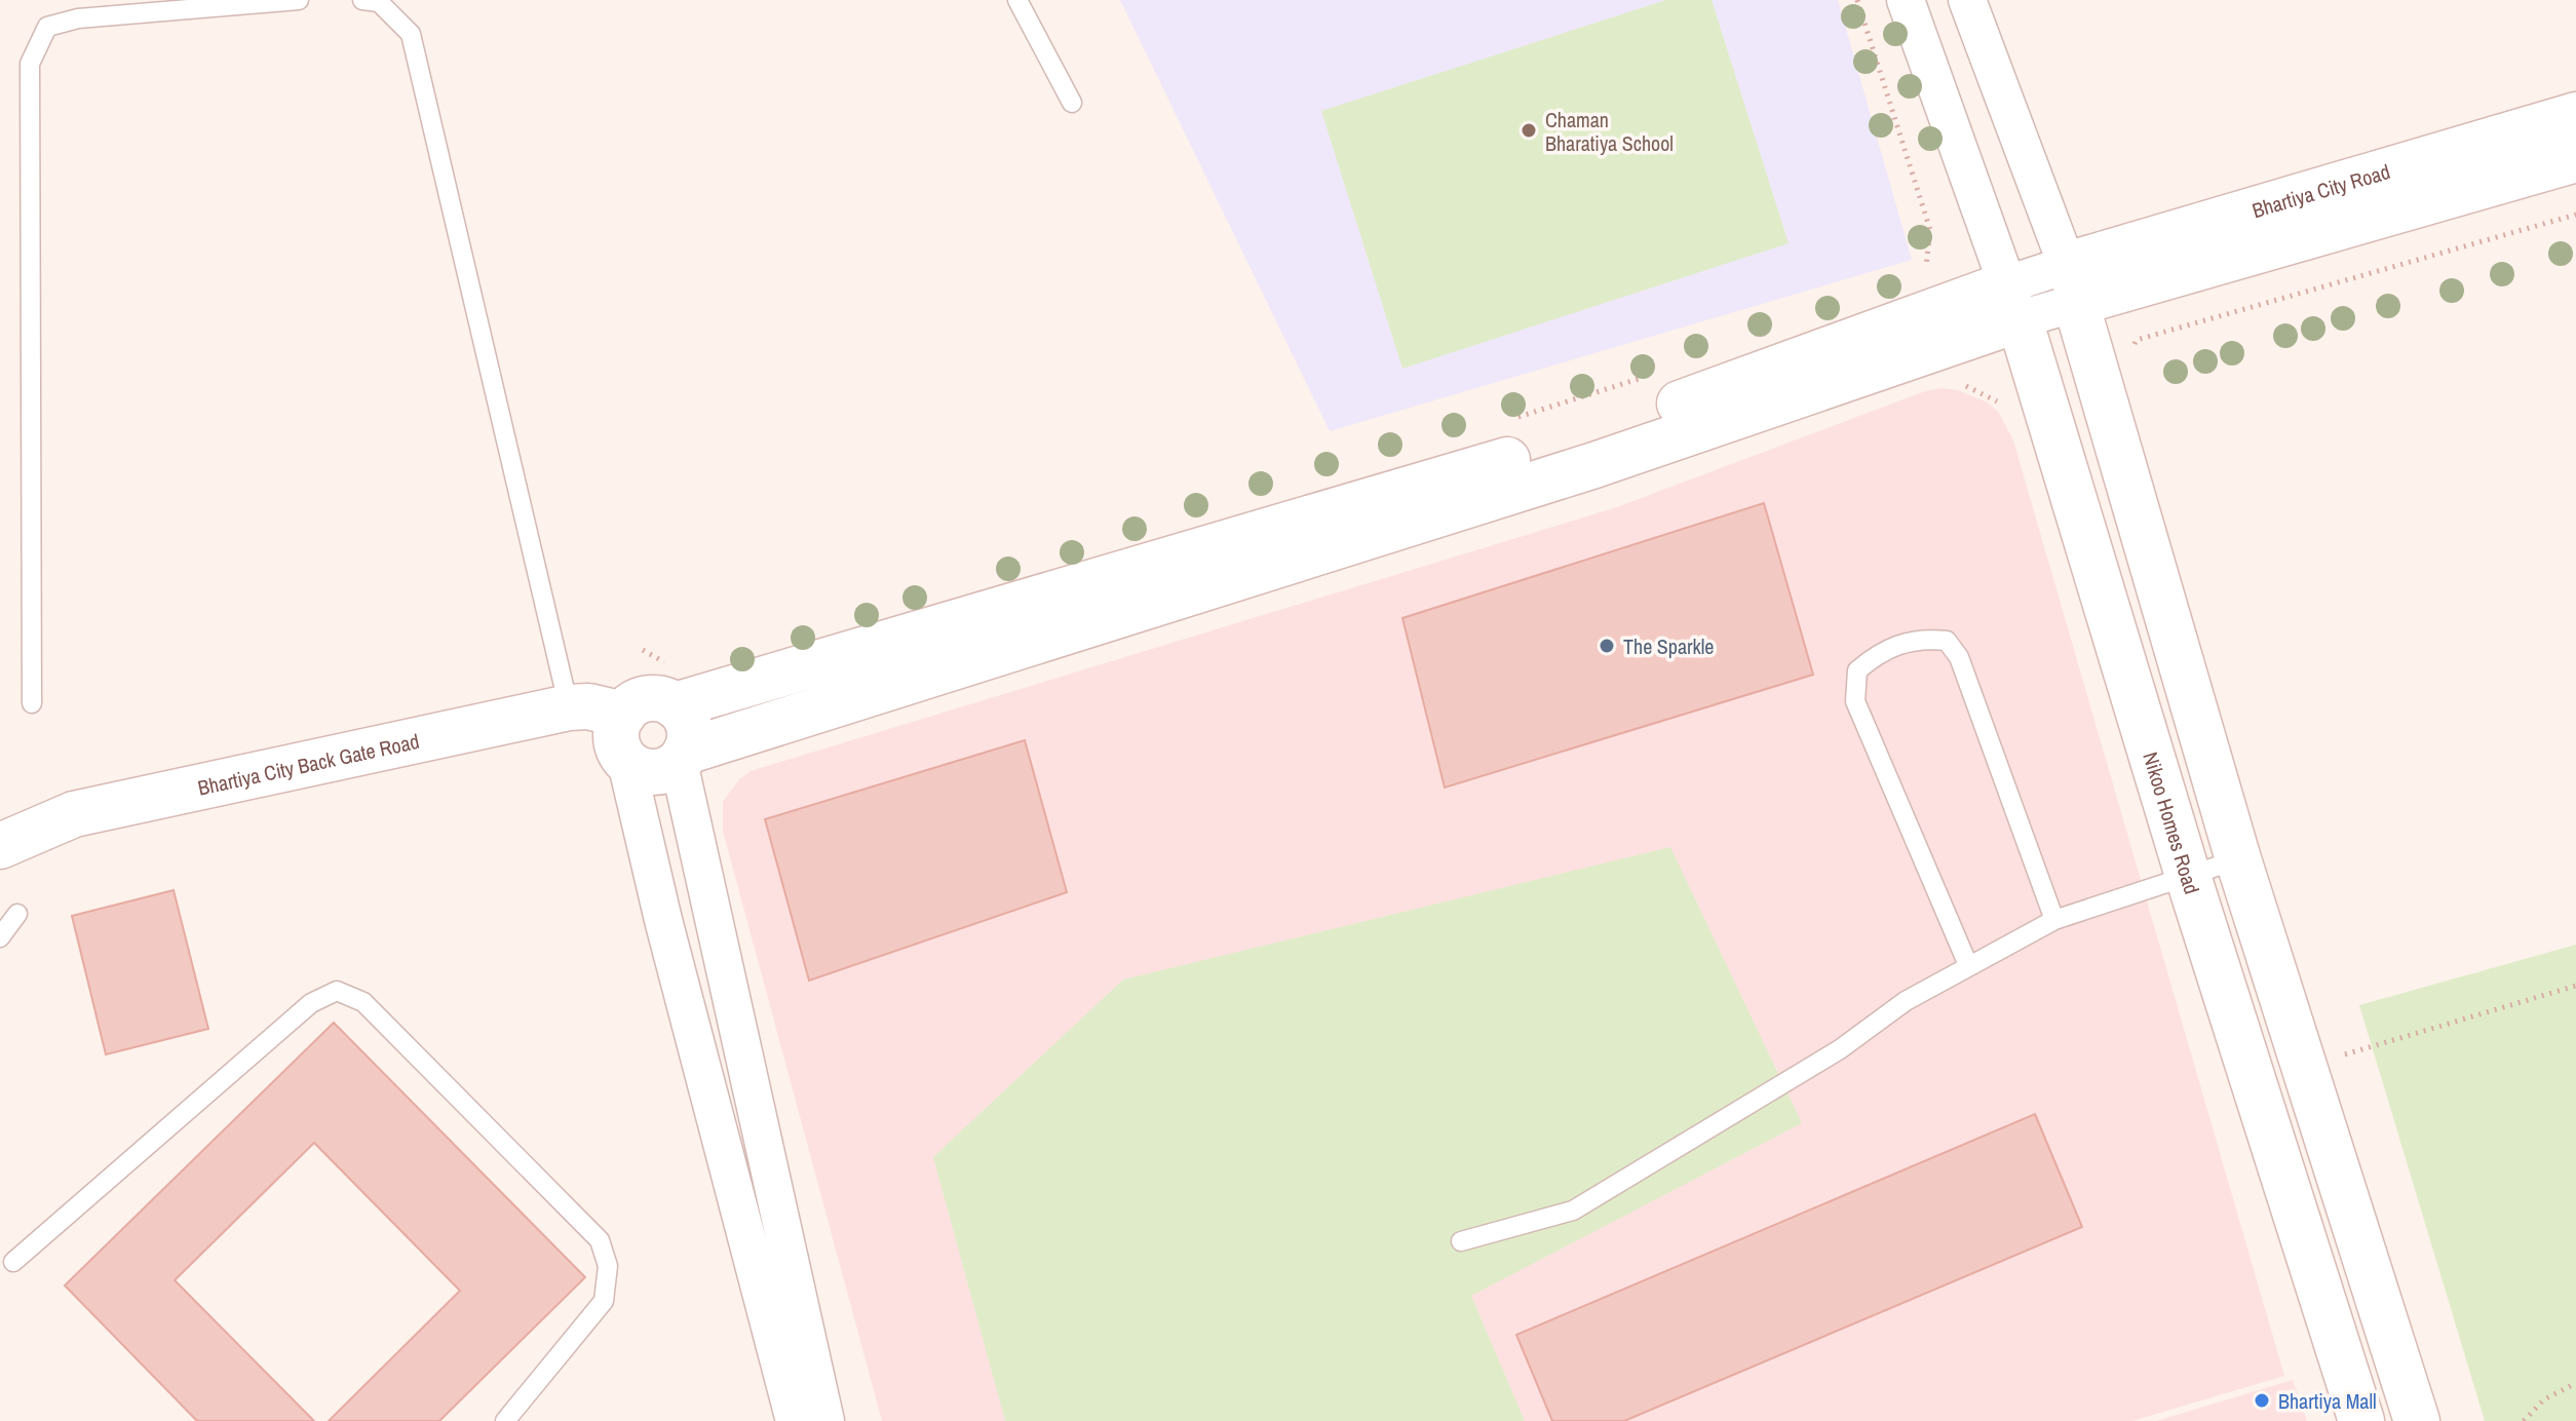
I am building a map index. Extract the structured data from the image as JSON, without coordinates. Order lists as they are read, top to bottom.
{
  "streets": {
    "street": ["Bhartiya City Road", "Bhartiya City Back Gate Road", "Nikoo Homes Road"]
  },
  "places": ["Chaman Bharatiya School", "The Sparkle", "Bhartiya Mall"]
}
